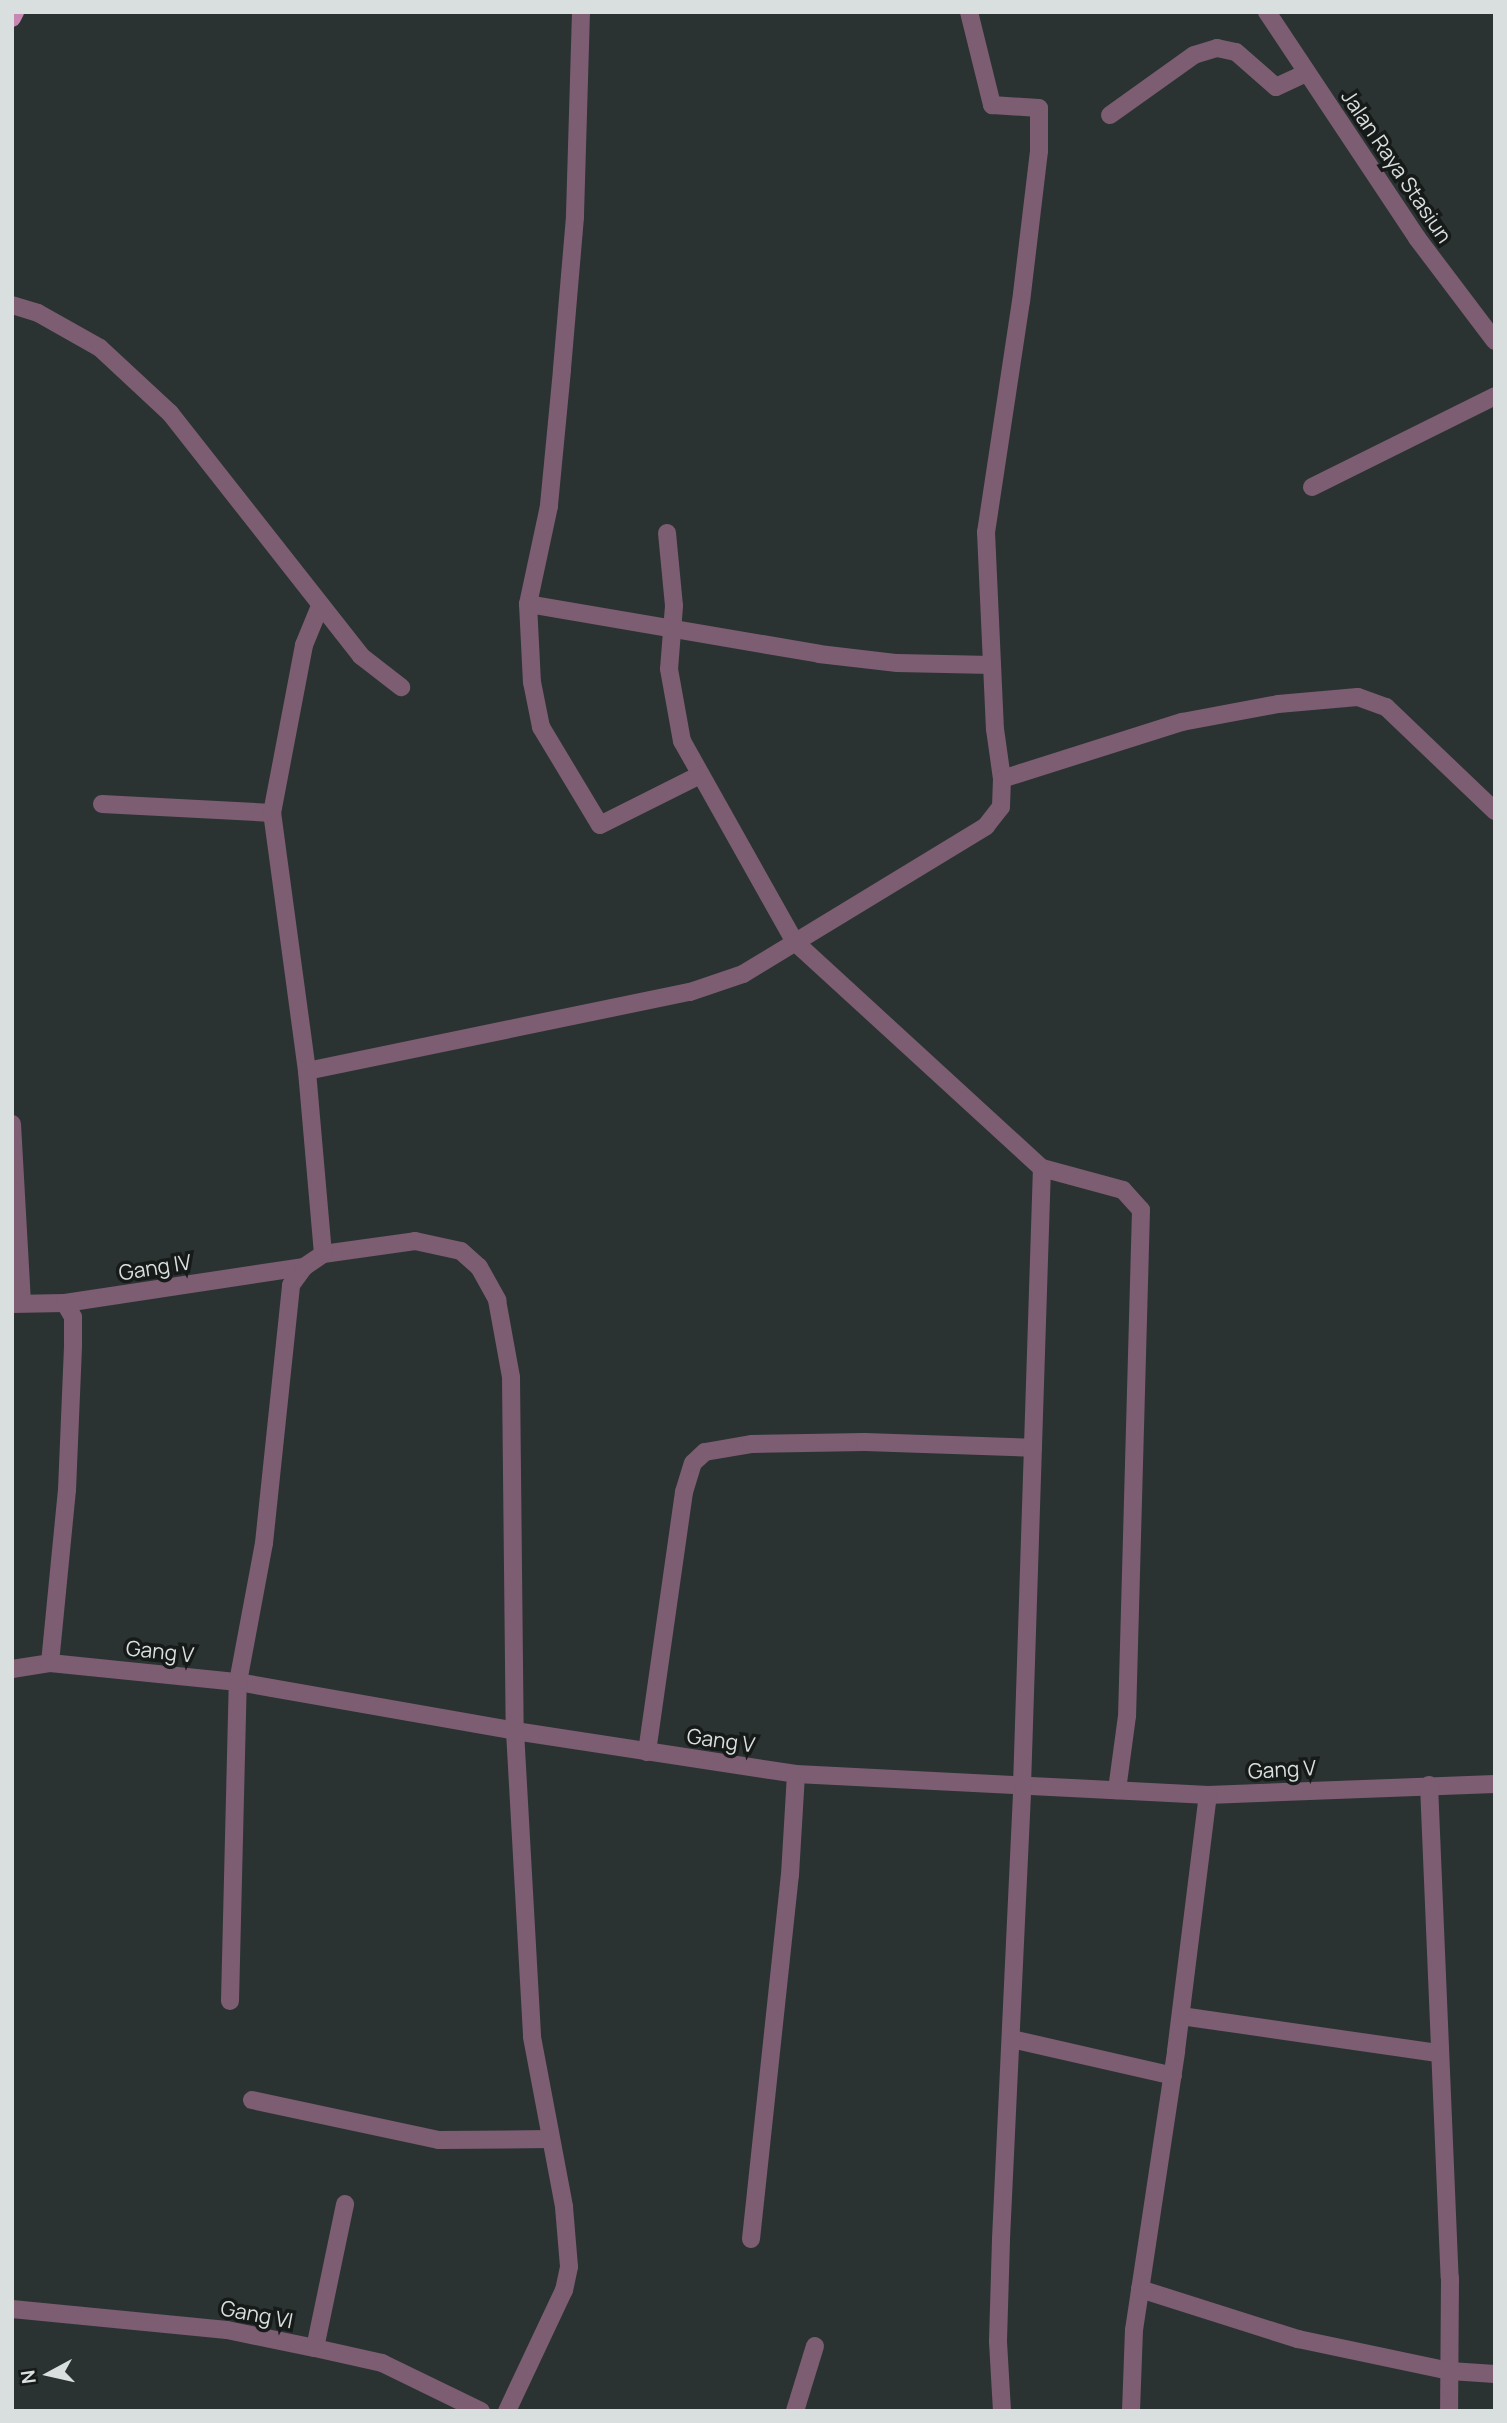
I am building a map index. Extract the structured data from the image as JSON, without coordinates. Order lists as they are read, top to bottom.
{
  "streets": {
    "street": [
      "Jalan Raya Stasiun",
      "Gang IV",
      "Gang V",
      "Gang VI"
    ]
  },
  "north": "left"
}
